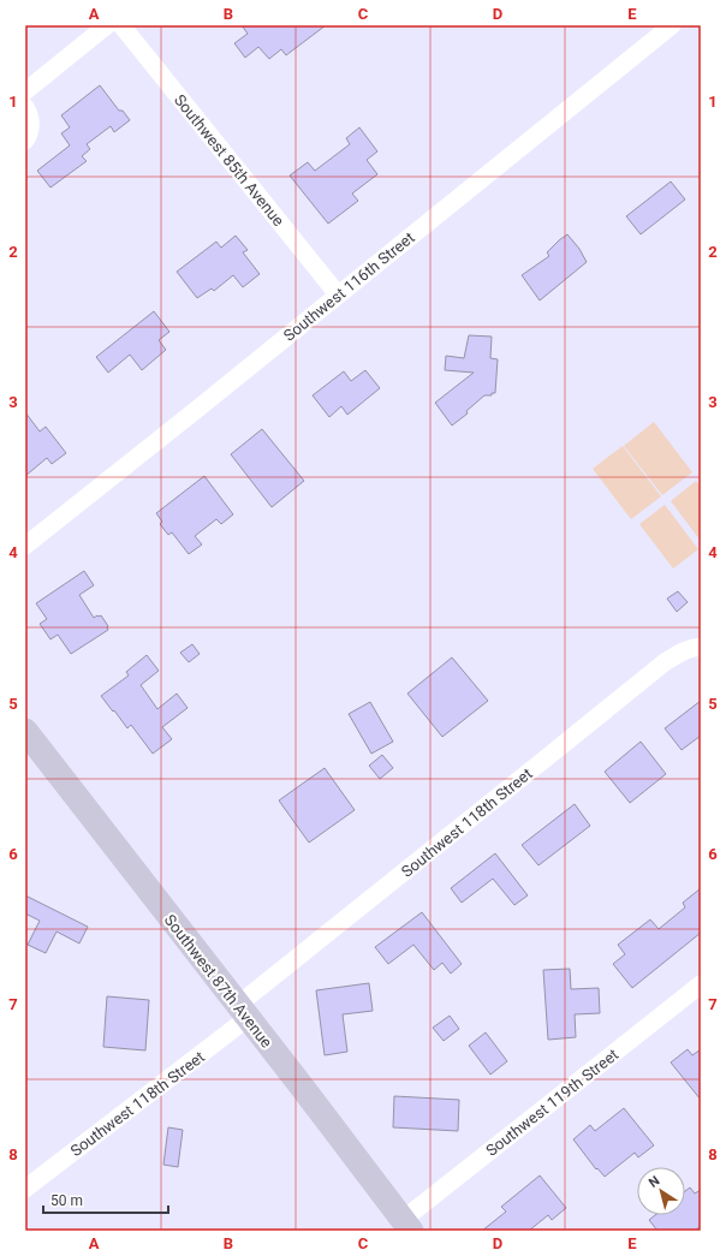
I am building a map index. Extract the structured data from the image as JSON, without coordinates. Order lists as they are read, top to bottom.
{
  "streets": {
    "main road": ["Southwest 87th Avenue"],
    "street": [
      "Southwest 85th Avenue",
      "Southwest 116th Street",
      "Southwest 118th Street",
      "Southwest 119th Street"
    ]
  },
  "crossings": [
    ["Southwest 85th Avenue", "Southwest 116th Street"],
    ["Southwest 118th Street", "Southwest 87th Avenue"],
    ["Southwest 87th Avenue", "Southwest 119th Street"]
  ],
  "scale_bar": "50 m",
  "north": "top left",
  "grid": {
    "columns": [
      "A",
      "B",
      "C",
      "D",
      "E"
    ],
    "rows": [
      "1",
      "2",
      "3",
      "4",
      "5",
      "6",
      "7",
      "8"
    ]
  }
}
